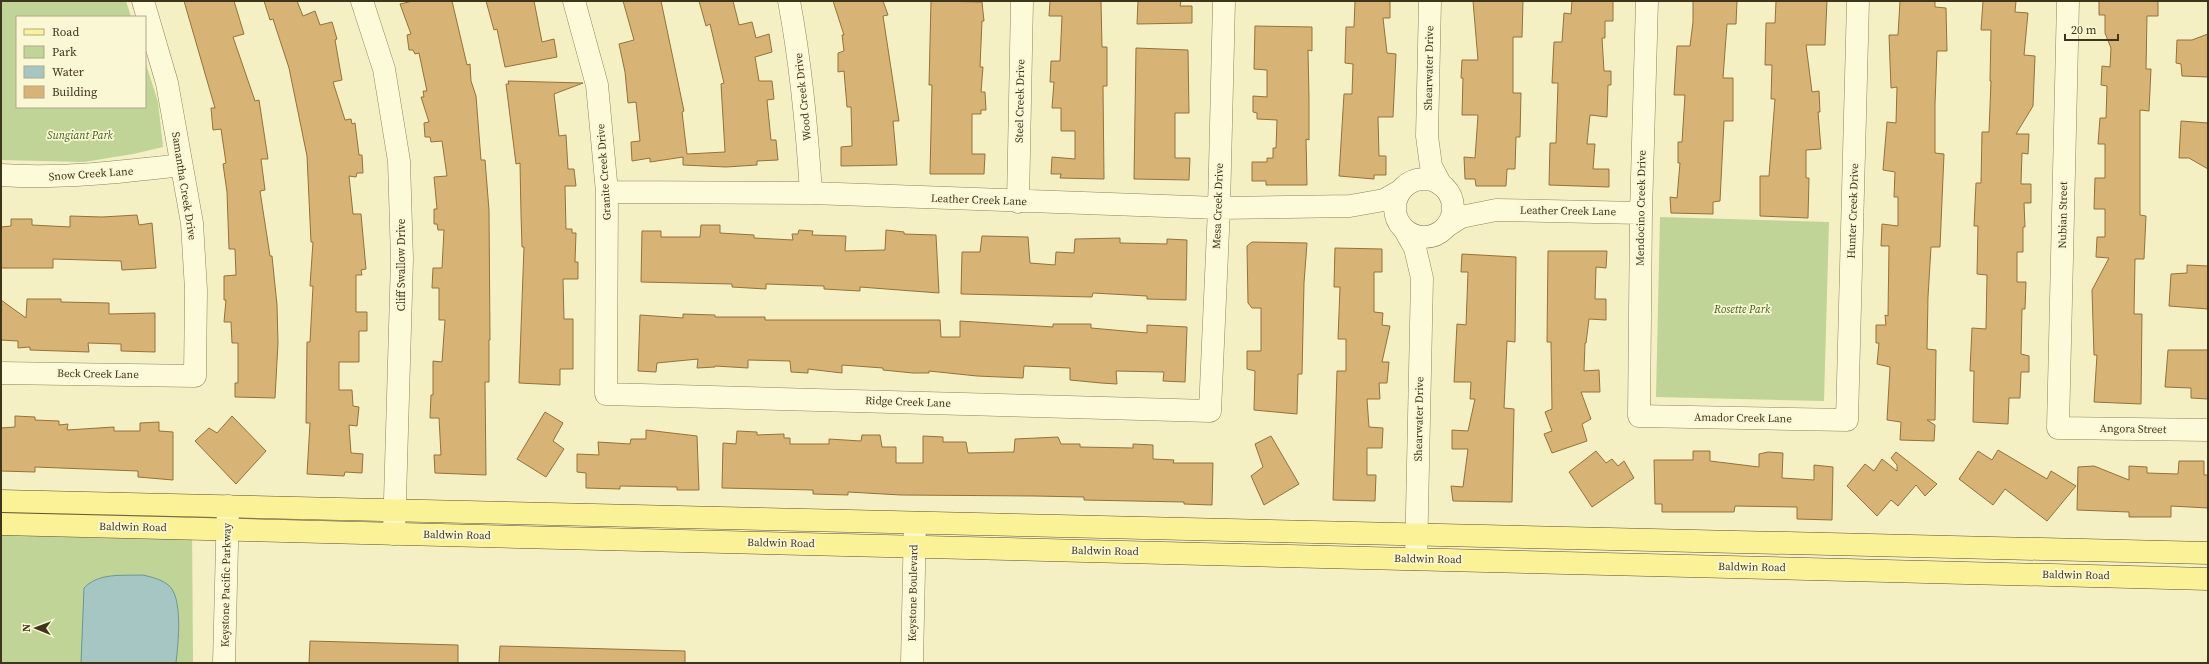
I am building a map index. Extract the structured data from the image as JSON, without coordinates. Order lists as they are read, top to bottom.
{
  "streets": {
    "main road": ["Baldwin Road"],
    "street": [
      "Shearwater Drive",
      "Wood Creek Drive",
      "Steel Creek Drive",
      "Granite Creek Drive",
      "Snow Creek Lane",
      "Samantha Creek Drive",
      "Leather Creek Lane",
      "Mesa Creek Drive",
      "Mendocino Creek Drive",
      "Hunter Creek Drive",
      "Nubian Street",
      "Cliff Swallow Drive",
      "Beck Creek Lane",
      "Ridge Creek Lane",
      "Amador Creek Lane",
      "Angora Street",
      "Keystone Pacific Parkway",
      "Keystone Boulevard"
    ]
  },
  "crossings": [
    ["Shearwater Drive", "Leather Creek Lane"],
    ["Shearwater Drive", "Baldwin Road"],
    ["Wood Creek Drive", "Leather Creek Lane"],
    ["Steel Creek Drive", "Leather Creek Lane"],
    ["Granite Creek Drive", "Leather Creek Lane"],
    ["Granite Creek Drive", "Ridge Creek Lane"],
    ["Snow Creek Lane", "Samantha Creek Drive"],
    ["Samantha Creek Drive", "Beck Creek Lane"],
    ["Leather Creek Lane", "Mesa Creek Drive"],
    ["Leather Creek Lane", "Mendocino Creek Drive"],
    ["Mesa Creek Drive", "Ridge Creek Lane"],
    ["Mendocino Creek Drive", "Amador Creek Lane"],
    ["Hunter Creek Drive", "Amador Creek Lane"],
    ["Nubian Street", "Angora Street"],
    ["Cliff Swallow Drive", "Baldwin Road"],
    ["Baldwin Road", "Keystone Pacific Parkway"],
    ["Baldwin Road", "Keystone Boulevard"]
  ],
  "parks": ["Sungiant Park", "Rosette Park"],
  "legend": [
    "Road",
    "Park",
    "Water",
    "Building"
  ],
  "scale_bar": "20 m",
  "north": "left"
}
